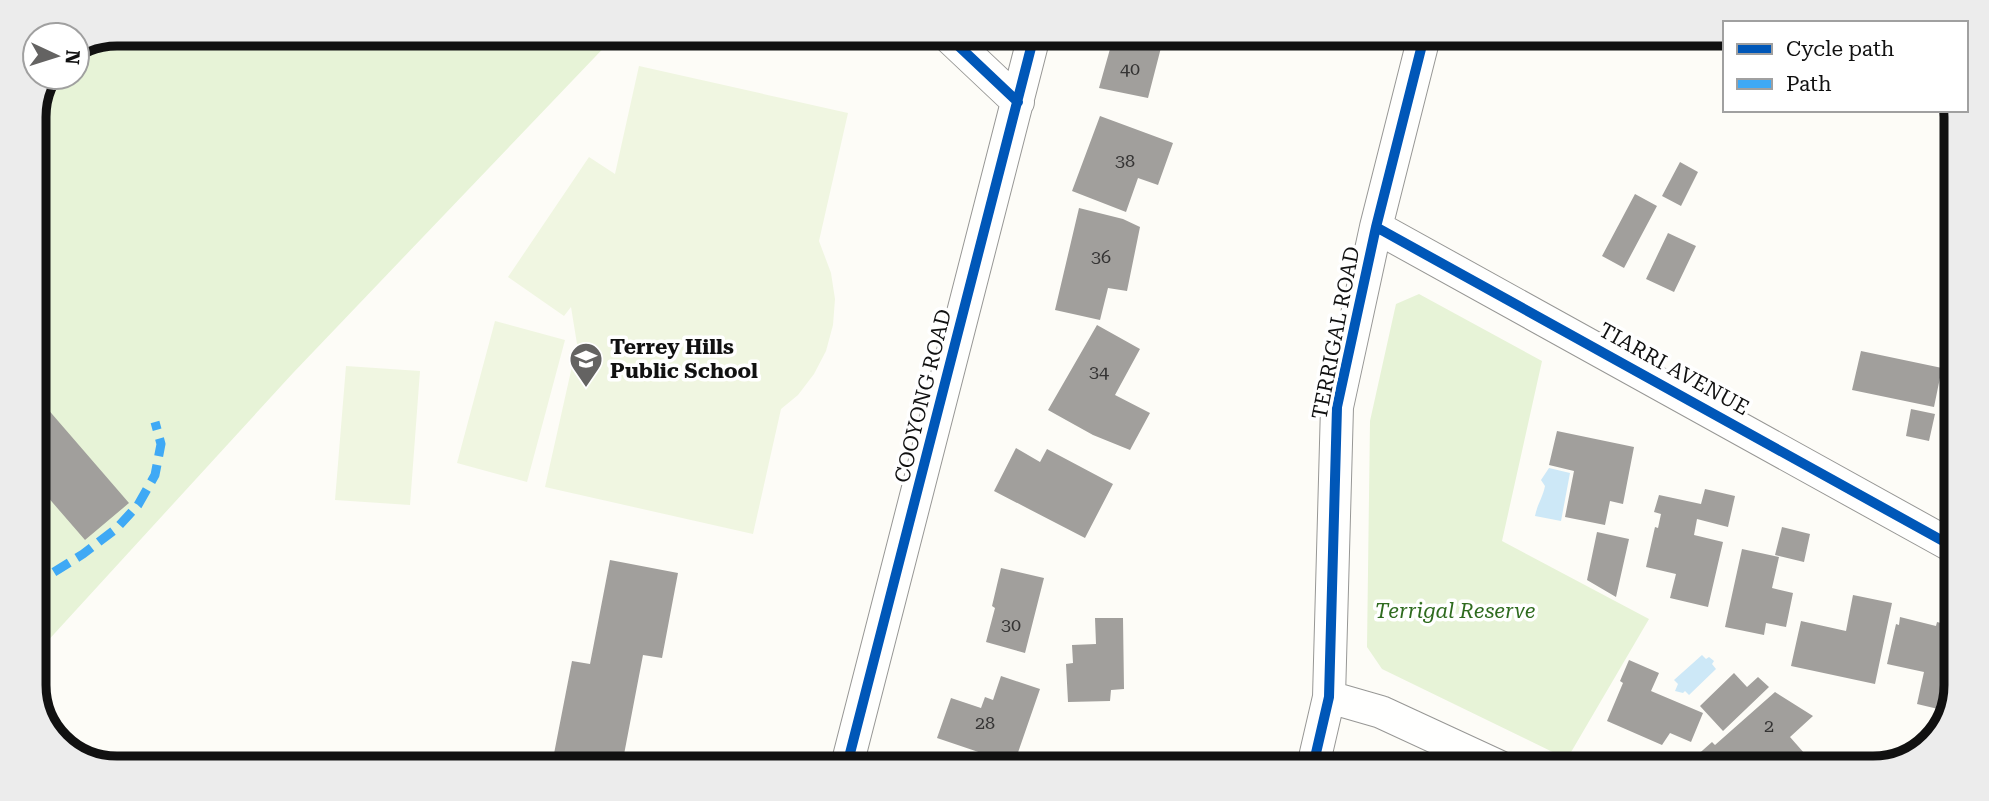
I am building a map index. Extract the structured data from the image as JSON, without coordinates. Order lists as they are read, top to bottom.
{
  "streets": {
    "street": ["TERRIGAL ROAD", "TIARRI AVENUE", "COOYONG ROAD"]
  },
  "crossings": [
    ["TERRIGAL ROAD", "TIARRI AVENUE"]
  ],
  "parks": ["Terrigal Reserve"],
  "places": {
    "school or university": ["Terrey Hills Public School"]
  },
  "house_numbers": [
    "40",
    "38",
    "36",
    "34",
    "30",
    "28",
    "2"
  ],
  "legend": ["Cycle path", "Path"],
  "north": "right"
}
